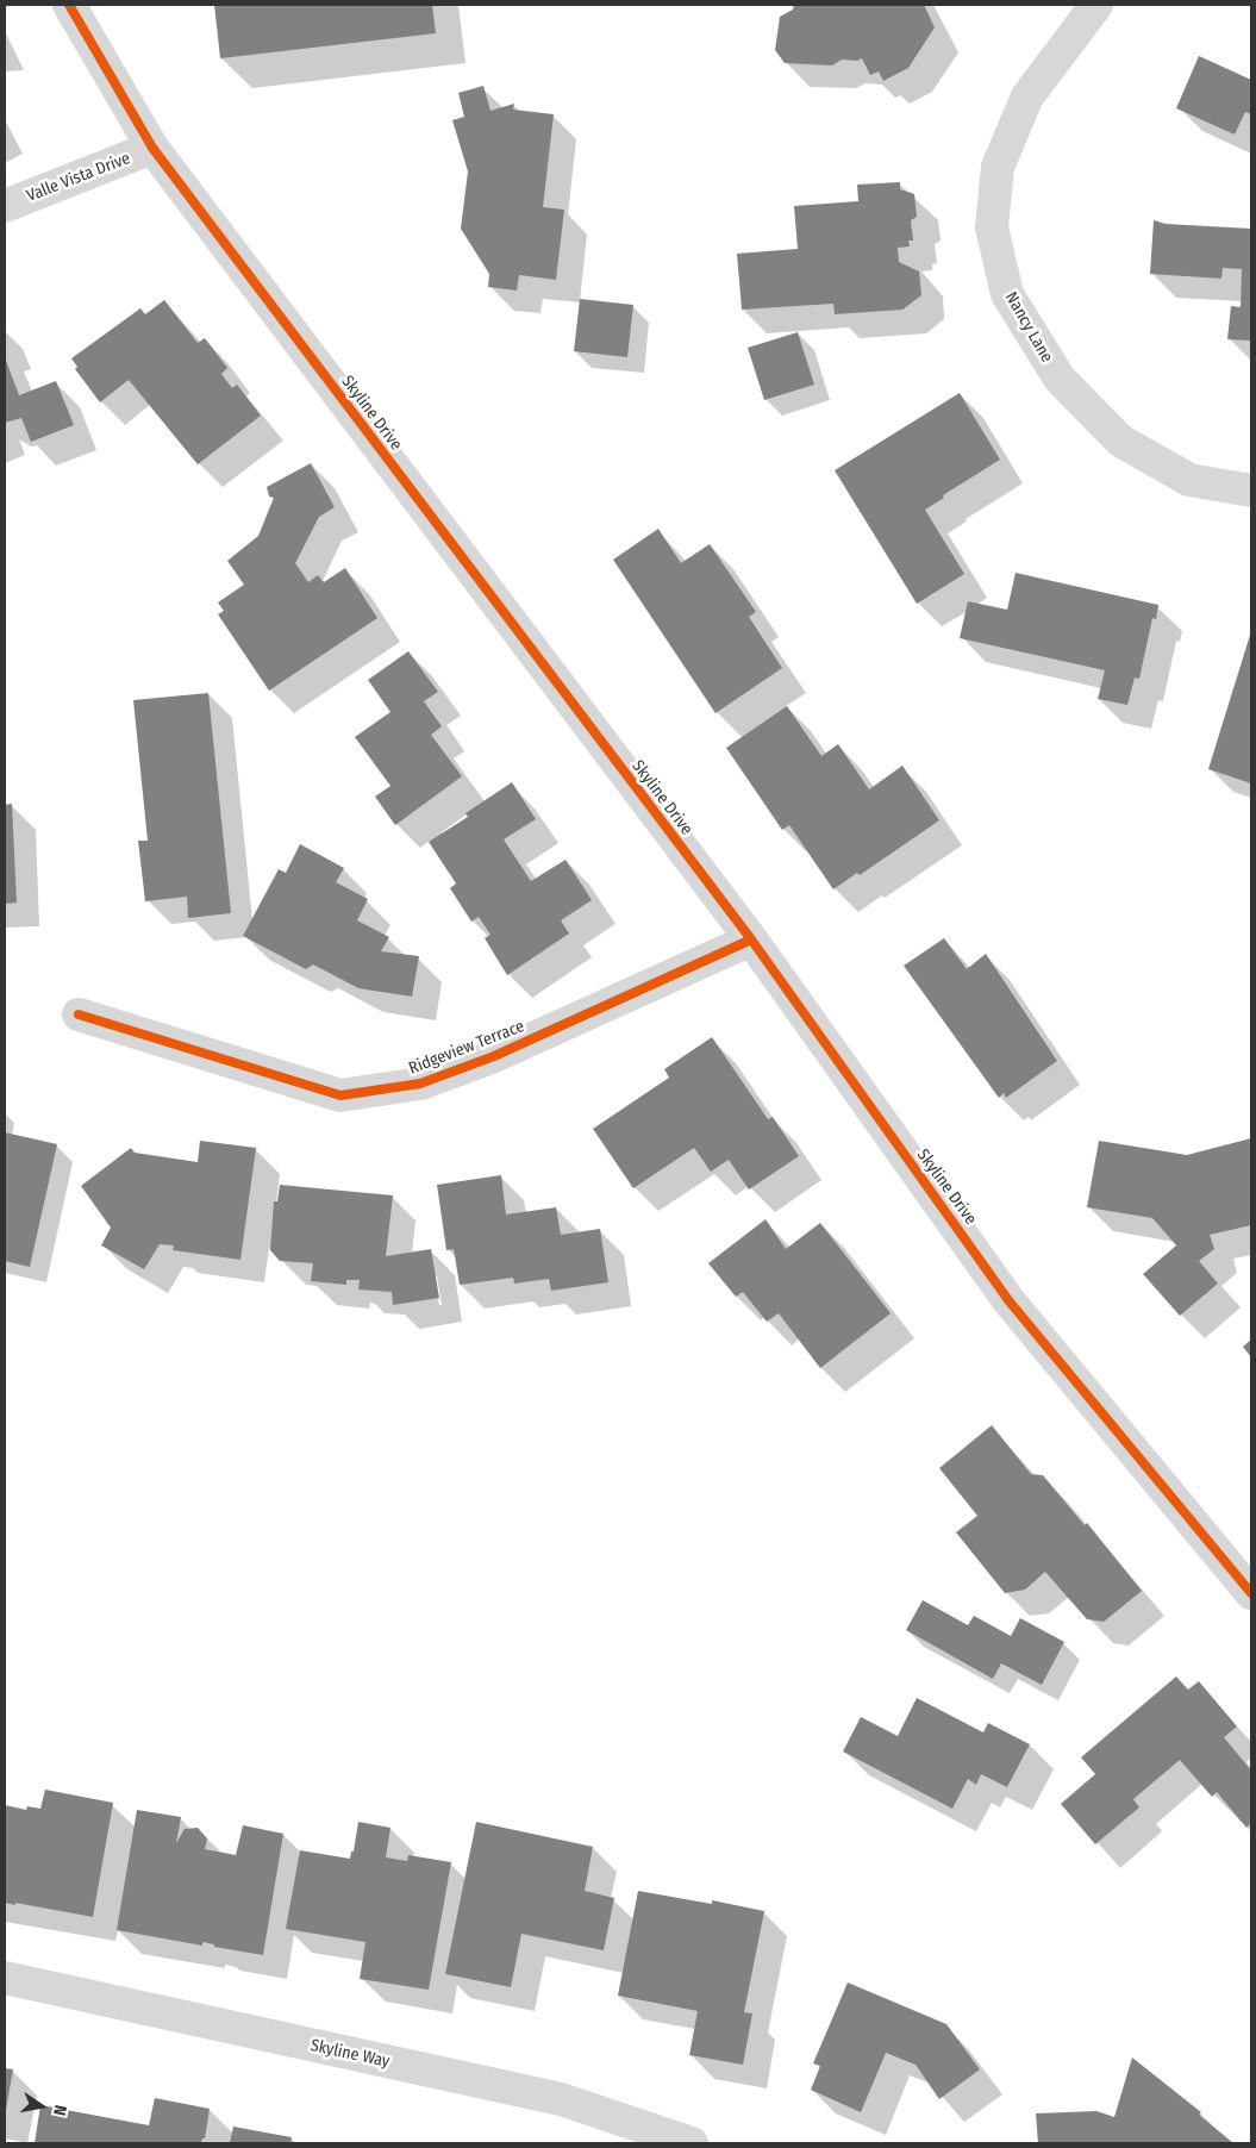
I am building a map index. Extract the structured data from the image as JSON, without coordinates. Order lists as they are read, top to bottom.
{
  "streets": {
    "street": [
      "Valle Vista Drive",
      "Nancy Lane",
      "Skyline Drive",
      "Ridgeview Terrace",
      "Skyline Way"
    ]
  },
  "crossings": [
    ["Valle Vista Drive", "Skyline Drive"],
    ["Skyline Drive", "Ridgeview Terrace"]
  ],
  "north": "right"
}
